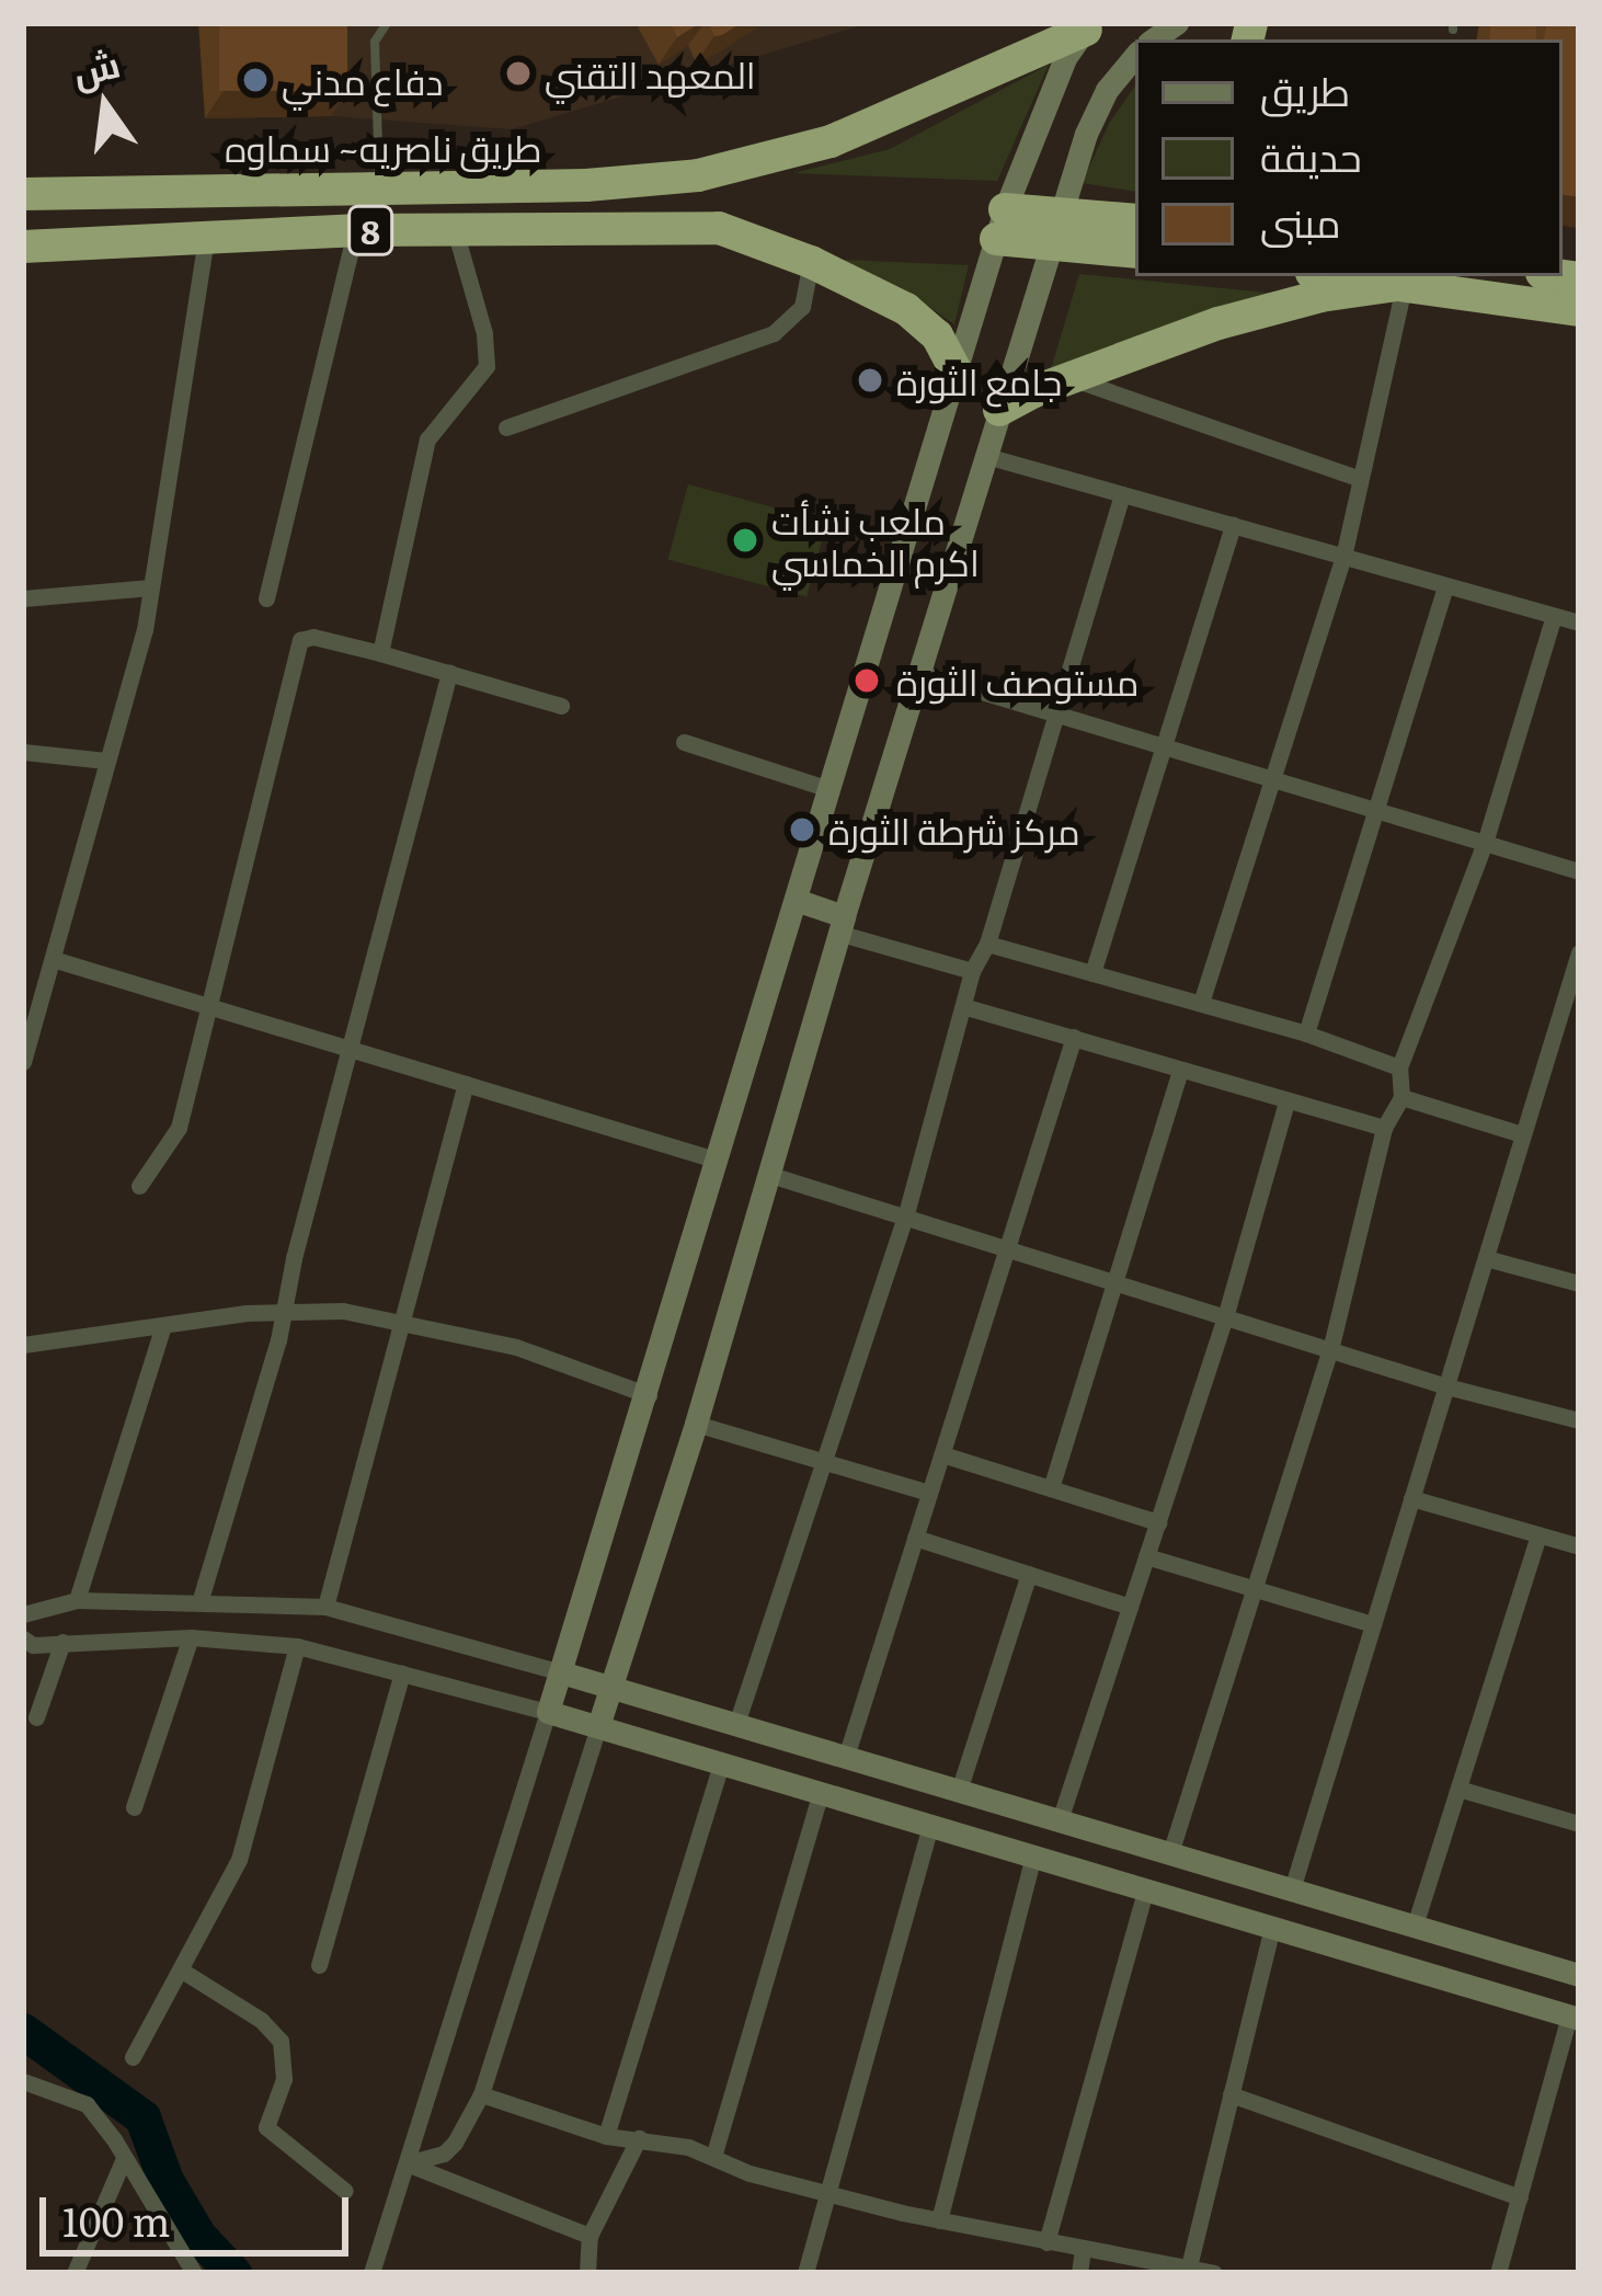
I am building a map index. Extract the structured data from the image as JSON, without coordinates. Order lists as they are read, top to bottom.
{
  "streets": {
    "highway": ["طريق ناصريه~ سماوه", "8"]
  },
  "places": [
    "المعهد التقني",
    "دفاع مدني",
    "جامع الثورة",
    "ملعب نشأت اكرم الخماسي",
    "مستوصف الثورة",
    "مركز شرطة الثورة"
  ],
  "legend": ["طريق", "حديقة", "مبنى"],
  "scale_bar": "100 m",
  "north": "top"
}
